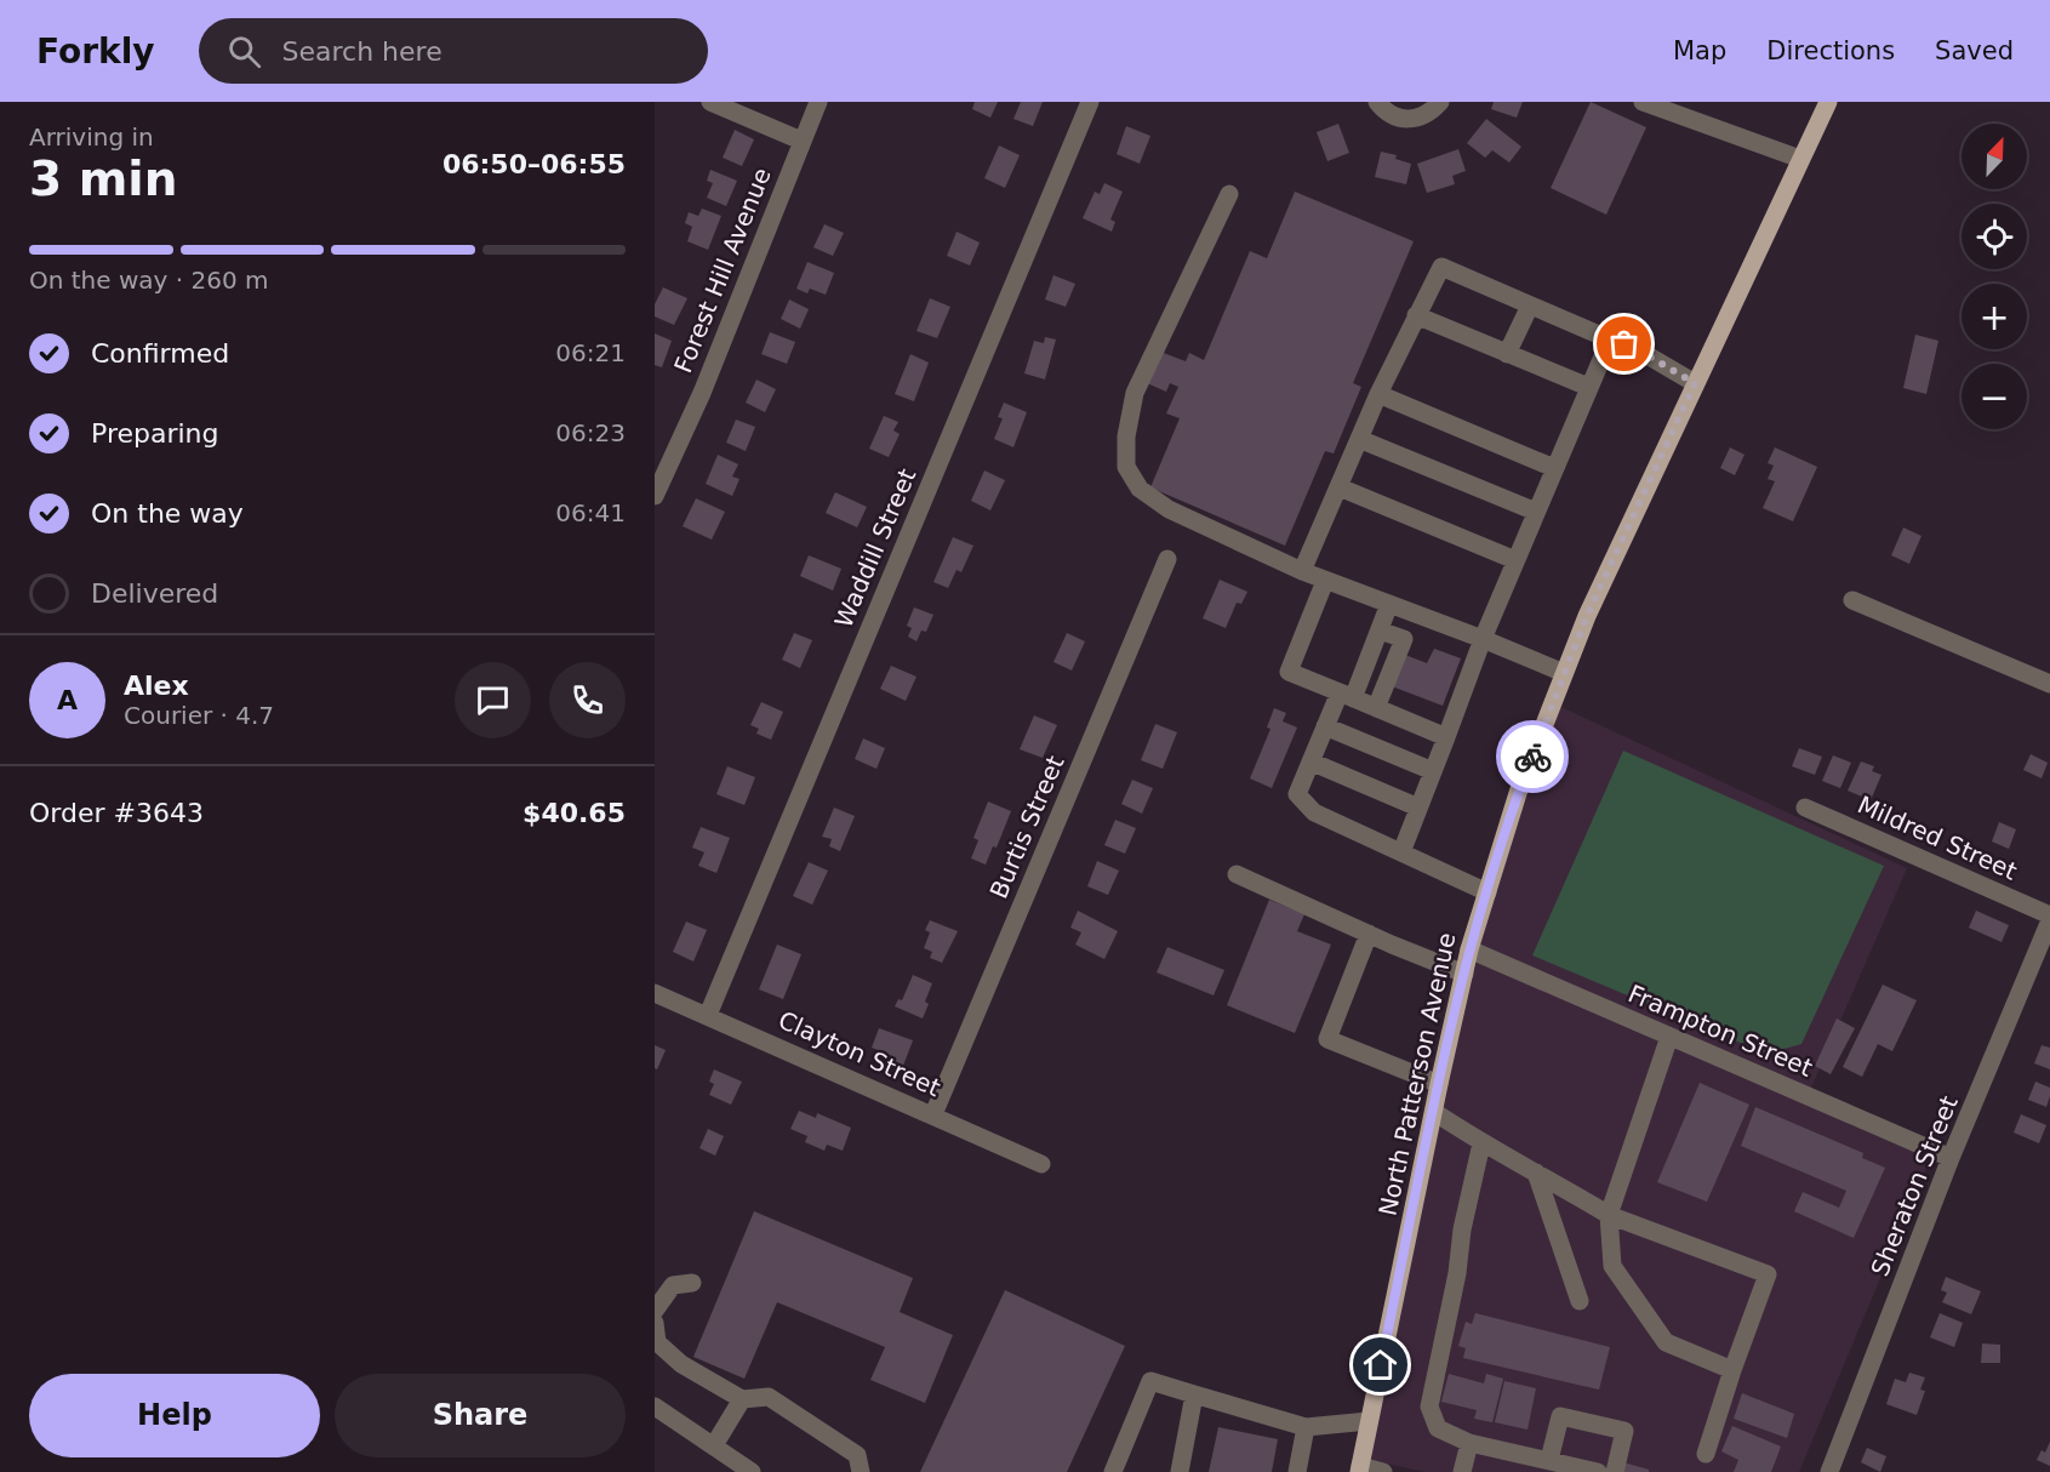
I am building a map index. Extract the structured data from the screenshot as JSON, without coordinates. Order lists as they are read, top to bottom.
{
  "streets": {
    "main road": ["North Patterson Avenue"],
    "street": [
      "Forest Hill Avenue",
      "Waddill Street",
      "Burtis Street",
      "Mildred Street",
      "Frampton Street",
      "Clayton Street",
      "Sheraton Street"
    ]
  },
  "crossings": [
    ["Waddill Street", "Clayton Street"],
    ["Burtis Street", "Clayton Street"],
    ["Mildred Street", "Sheraton Street"],
    ["Frampton Street", "North Patterson Avenue"],
    ["Frampton Street", "Sheraton Street"]
  ],
  "north": "top right",
  "page": {
    "header": "Forkly",
    "search": "Search here",
    "nav": ["Map", "Directions", "Saved"],
    "heading": ["3 min", "Arriving in", "06:50–06:55"],
    "panel": [
      "Alex",
      "Courier · 4.7",
      "Order #3643",
      "$40.65"
    ],
    "map_buttons": ["+", "−"],
    "bar": "On the way · 260 m",
    "list": [
      ["Confirmed", "06:21"],
      ["Preparing", "06:23"],
      ["On the way", "06:41"],
      "Delivered"
    ],
    "round": "A",
    "buttons": ["Help", "Share"]
  }
}
